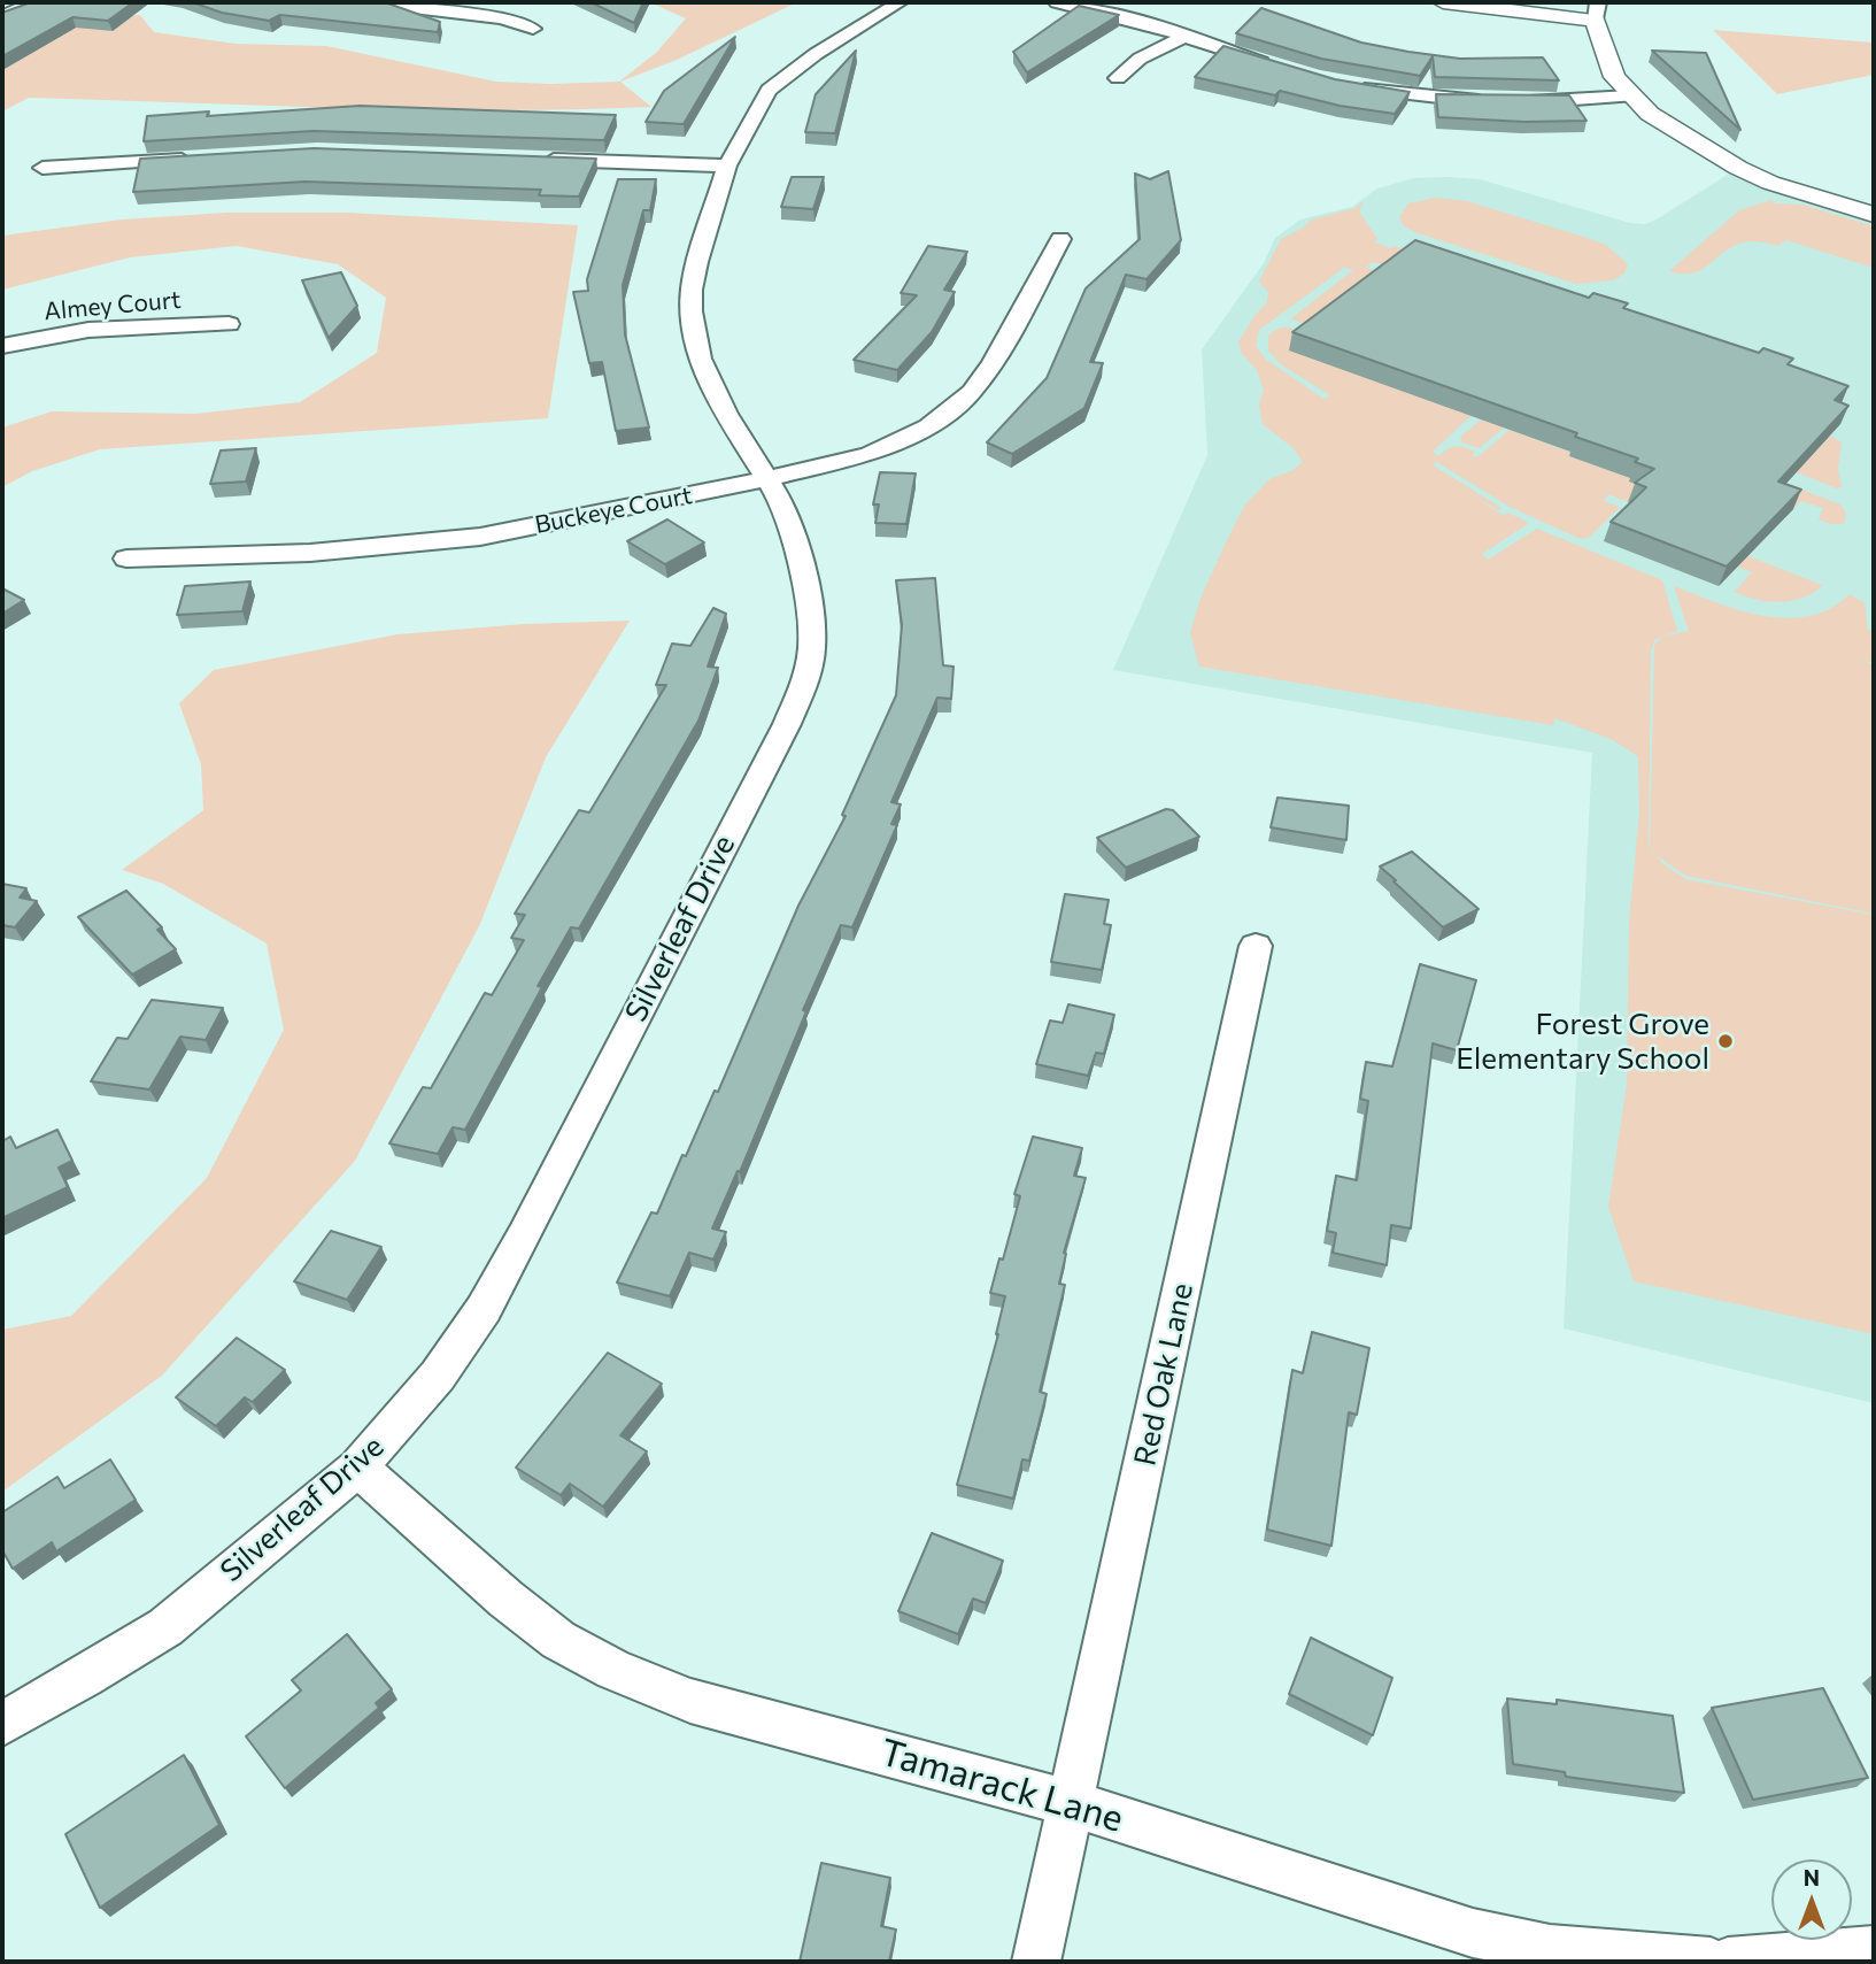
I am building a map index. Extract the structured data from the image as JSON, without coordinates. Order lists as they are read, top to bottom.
{
  "streets": {
    "street": [
      "Almey Court",
      "Buckeye Court",
      "Silverleaf Drive",
      "Red Oak Lane",
      "Tamarack Lane"
    ]
  },
  "crossings": [
    ["Buckeye Court", "Silverleaf Drive"],
    ["Silverleaf Drive", "Tamarack Lane"],
    ["Red Oak Lane", "Tamarack Lane"]
  ],
  "places": ["Forest Grove Elementary School"],
  "north": "top"
}
